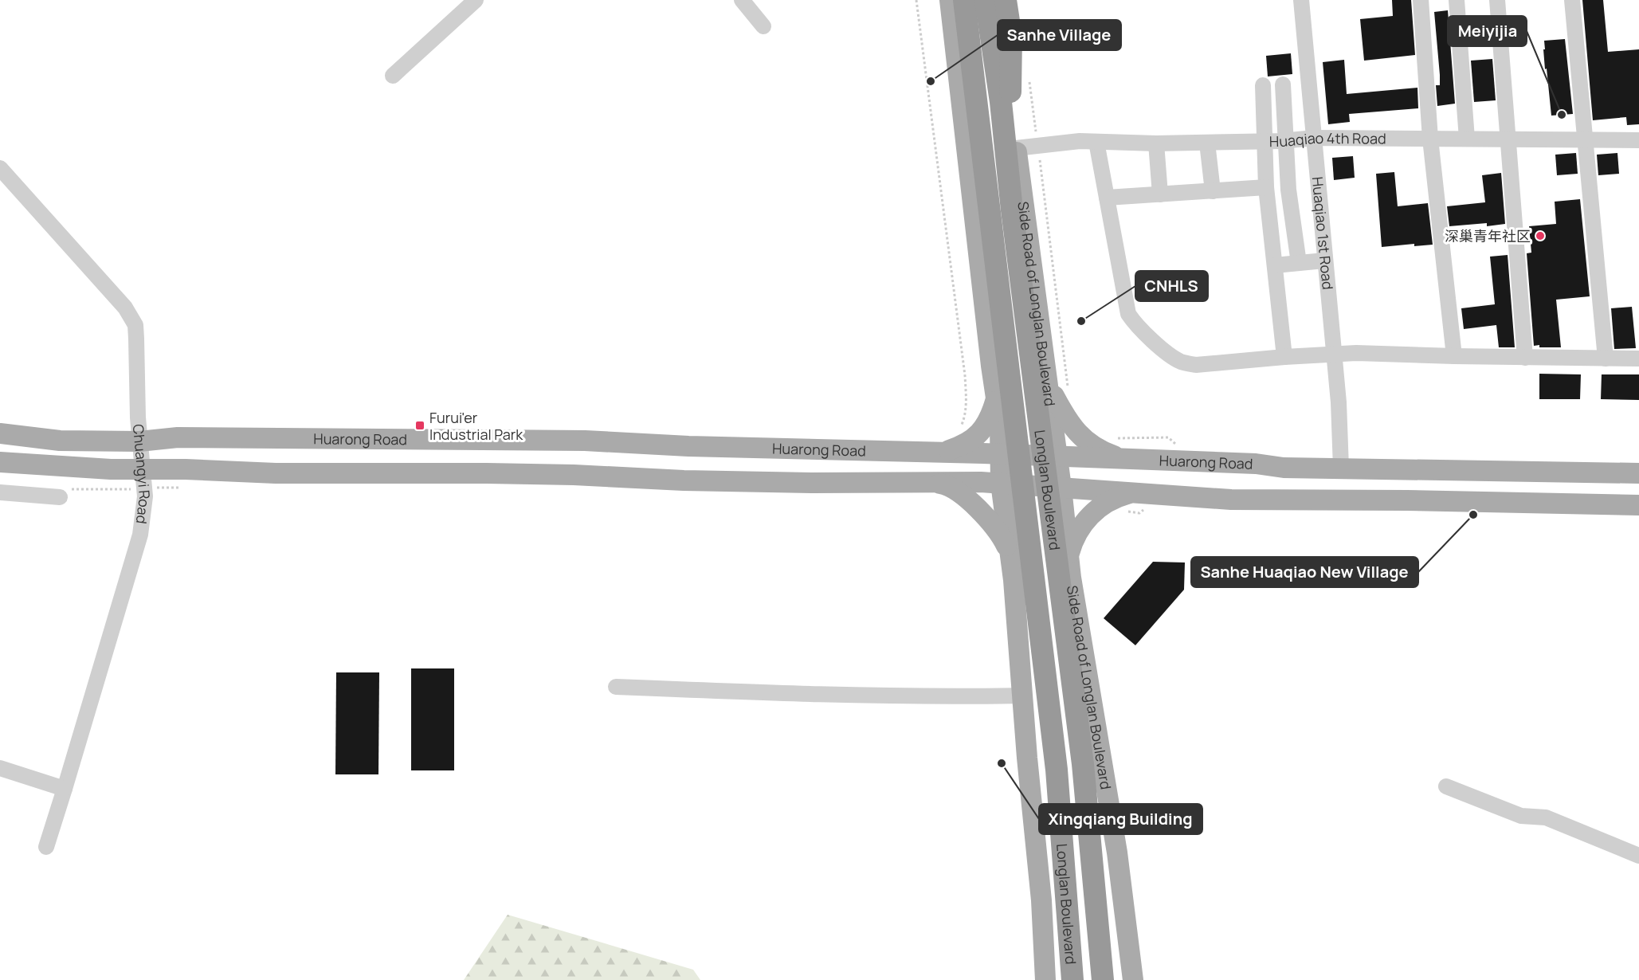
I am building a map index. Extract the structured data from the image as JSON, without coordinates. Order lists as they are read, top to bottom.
{
  "streets": {
    "highway": ["Longlan Boulevard"],
    "main road": ["Side Road of Longlan Boulevard", "Huarong Road"],
    "street": ["Huaqiao 4th Road", "Huaqiao 1st Road", "Chuangyi Road"]
  },
  "crossings": [
    ["Huaqiao 4th Road", "Huaqiao 1st Road"],
    ["Huaqiao 4th Road", "Side Road of Longlan Boulevard"],
    ["Huaqiao 1st Road", "Huarong Road"],
    ["Side Road of Longlan Boulevard", "Huarong Road"],
    ["Side Road of Longlan Boulevard", "Longlan Boulevard"],
    ["Huarong Road", "Chuangyi Road"]
  ],
  "places": {
    "other": [
      "Sanhe Village",
      "Meiyijia",
      "深巢青年社区",
      "CNHLS",
      "Sanhe Huaqiao New Village",
      "Xingqiang Building"
    ],
    "transit": ["Furui'er Industrial Park"]
  }
}
